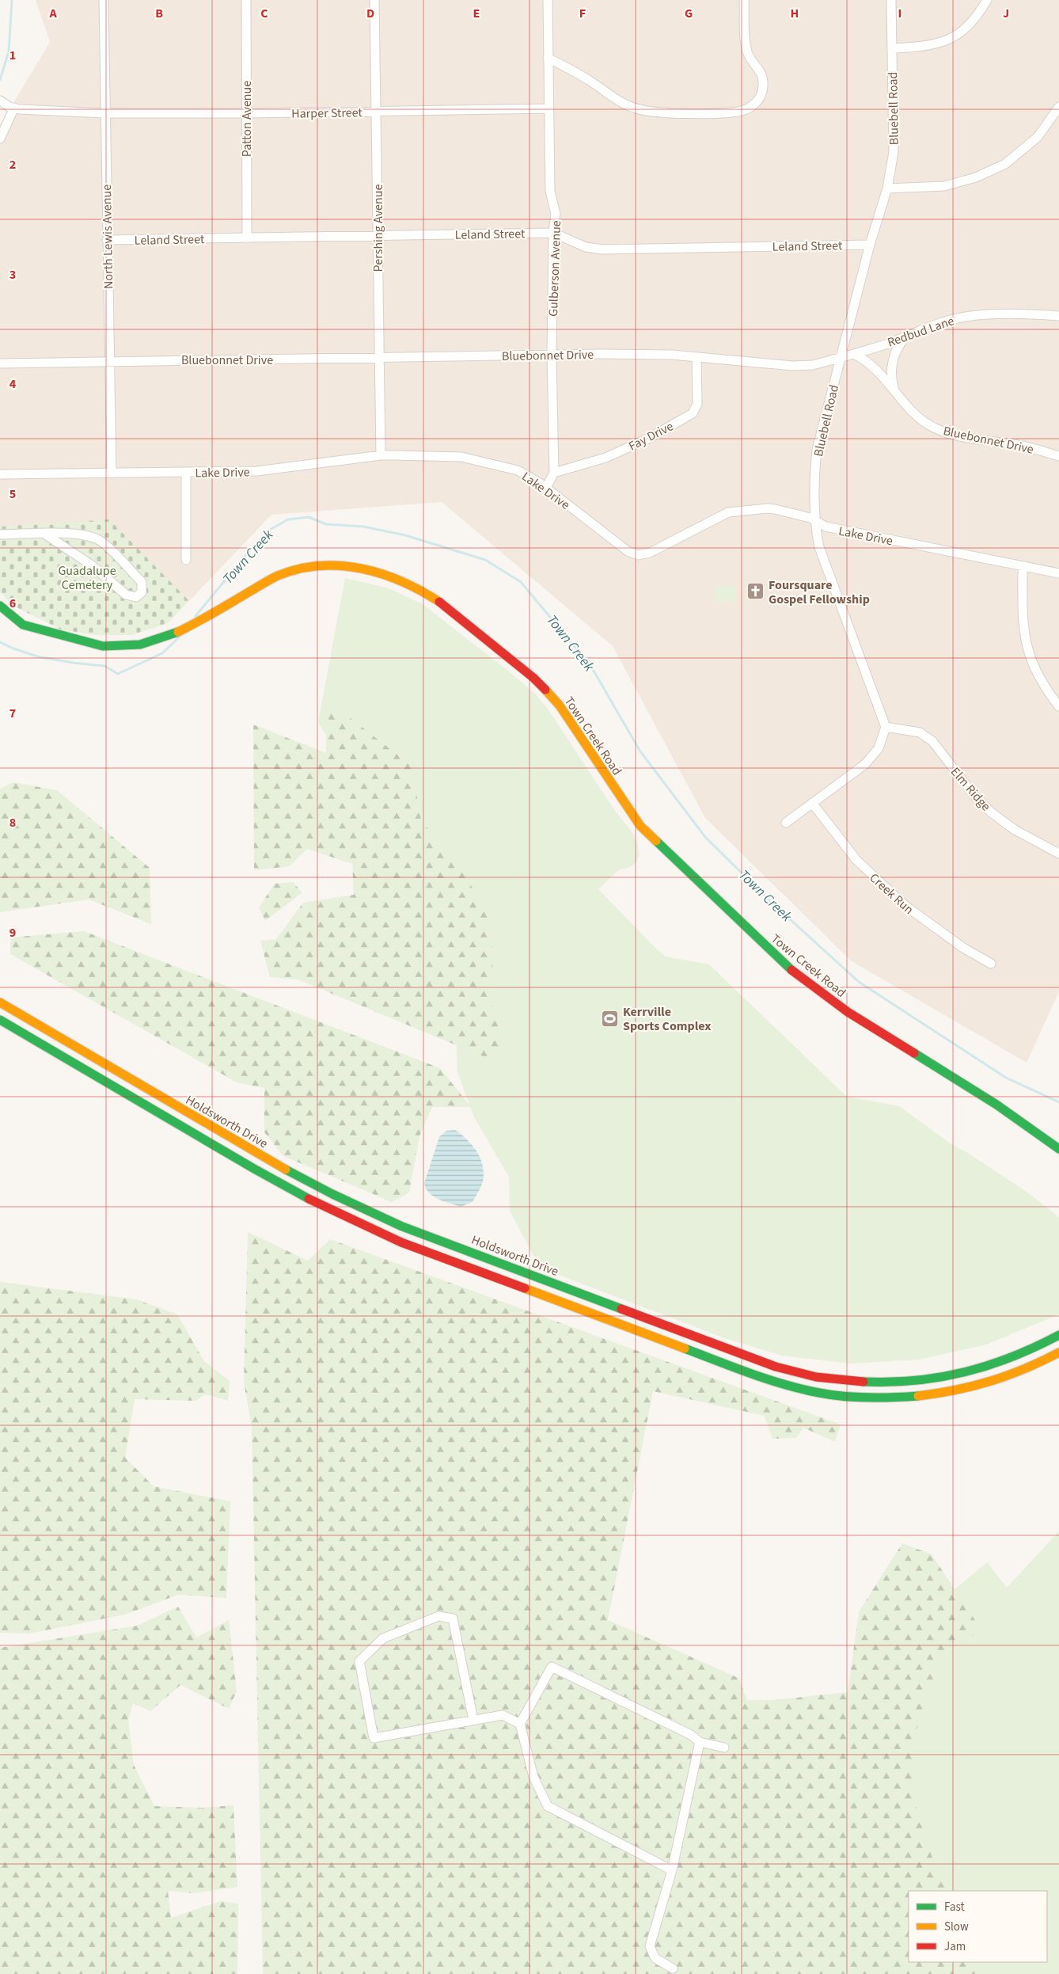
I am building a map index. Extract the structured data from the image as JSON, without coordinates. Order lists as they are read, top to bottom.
{
  "streets": {
    "main road": ["Town Creek Road", "Holdsworth Drive"],
    "street": [
      "Bluebell Road",
      "Harper Street",
      "Patton Avenue",
      "Pershing Avenue",
      "Leland Street",
      "North Lewis Avenue",
      "Gulberson Avenue",
      "Redbud Lane",
      "Bluebonnet Drive",
      "Fay Drive",
      "Lake Drive",
      "Elm Ridge",
      "Creek Run"
    ]
  },
  "crossings": [
    ["Bluebell Road", "Leland Street"],
    ["Bluebell Road", "Bluebonnet Drive"],
    ["Bluebell Road", "Lake Drive"],
    ["Bluebell Road", "Elm Ridge"],
    ["Harper Street", "Patton Avenue"],
    ["Harper Street", "Pershing Avenue"],
    ["Harper Street", "North Lewis Avenue"],
    ["Harper Street", "Gulberson Avenue"],
    ["Patton Avenue", "Leland Street"],
    ["Pershing Avenue", "Leland Street"],
    ["Pershing Avenue", "Bluebonnet Drive"],
    ["Pershing Avenue", "Lake Drive"],
    ["Leland Street", "North Lewis Avenue"],
    ["Leland Street", "Gulberson Avenue"],
    ["North Lewis Avenue", "Bluebonnet Drive"],
    ["North Lewis Avenue", "Lake Drive"],
    ["Gulberson Avenue", "Bluebonnet Drive"],
    ["Gulberson Avenue", "Fay Drive"],
    ["Gulberson Avenue", "Lake Drive"],
    ["Redbud Lane", "Bluebonnet Drive"],
    ["Bluebonnet Drive", "Fay Drive"]
  ],
  "water": ["Town Creek"],
  "parks": ["Guadalupe Cemetery"],
  "places": {
    "church": ["Foursquare Gospel Fellowship"],
    "sports": ["Kerrville Sports Complex"]
  },
  "legend": ["Fast", "Slow", "Jam"],
  "grid": {
    "columns": [
      "A",
      "B",
      "C",
      "D",
      "E",
      "F",
      "G",
      "H",
      "I",
      "J"
    ],
    "rows": [
      "1",
      "2",
      "3",
      "4",
      "5",
      "6",
      "7",
      "8",
      "9"
    ]
  }
}
